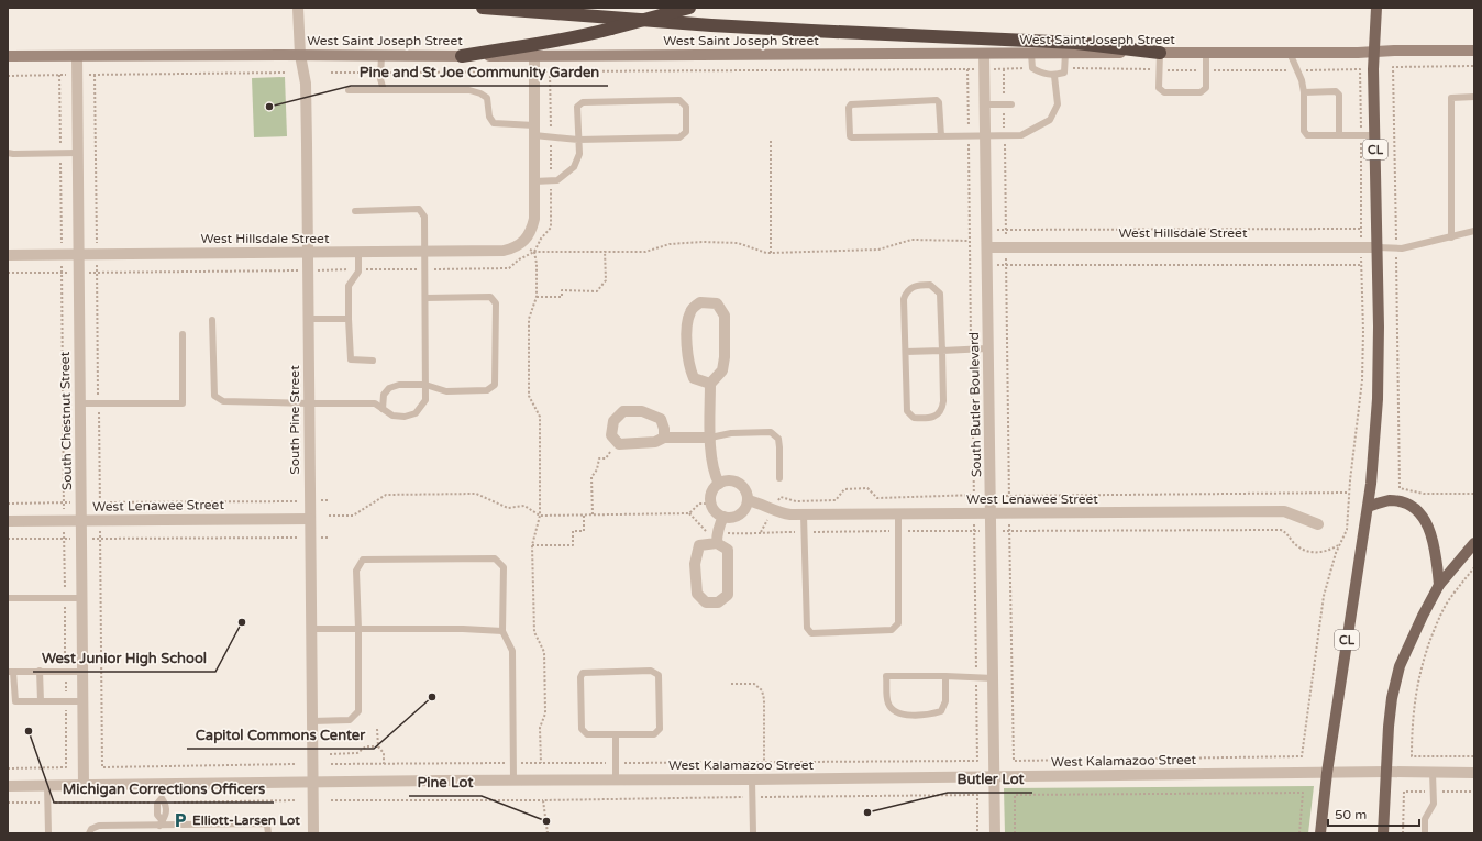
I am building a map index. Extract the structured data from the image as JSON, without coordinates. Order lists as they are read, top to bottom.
{
  "streets": {
    "main road": ["West Saint Joseph Street", "CL"],
    "street": [
      "West Hillsdale Street",
      "South Butler Boulevard",
      "South Pine Street",
      "South Chestnut Street",
      "West Lenawee Street",
      "West Kalamazoo Street"
    ]
  },
  "crossings": [
    ["West Saint Joseph Street", "CL"],
    ["West Saint Joseph Street", "South Butler Boulevard"],
    ["West Saint Joseph Street", "South Pine Street"],
    ["West Saint Joseph Street", "South Chestnut Street"],
    ["CL", "West Hillsdale Street"],
    ["CL", "West Kalamazoo Street"],
    ["West Hillsdale Street", "South Butler Boulevard"],
    ["West Hillsdale Street", "South Pine Street"],
    ["West Hillsdale Street", "South Chestnut Street"],
    ["South Butler Boulevard", "West Lenawee Street"],
    ["South Butler Boulevard", "West Kalamazoo Street"],
    ["South Pine Street", "West Lenawee Street"],
    ["South Pine Street", "West Kalamazoo Street"],
    ["South Chestnut Street", "West Lenawee Street"],
    ["South Chestnut Street", "West Kalamazoo Street"]
  ],
  "places": {
    "other": [
      "Pine and St Joe Community Garden",
      "West Junior High School",
      "Capitol Commons Center",
      "Michigan Corrections Officers",
      "Butler Lot",
      "Pine Lot"
    ],
    "parking": ["Elliott-Larsen Lot"]
  },
  "scale_bar": "50 m"
}
